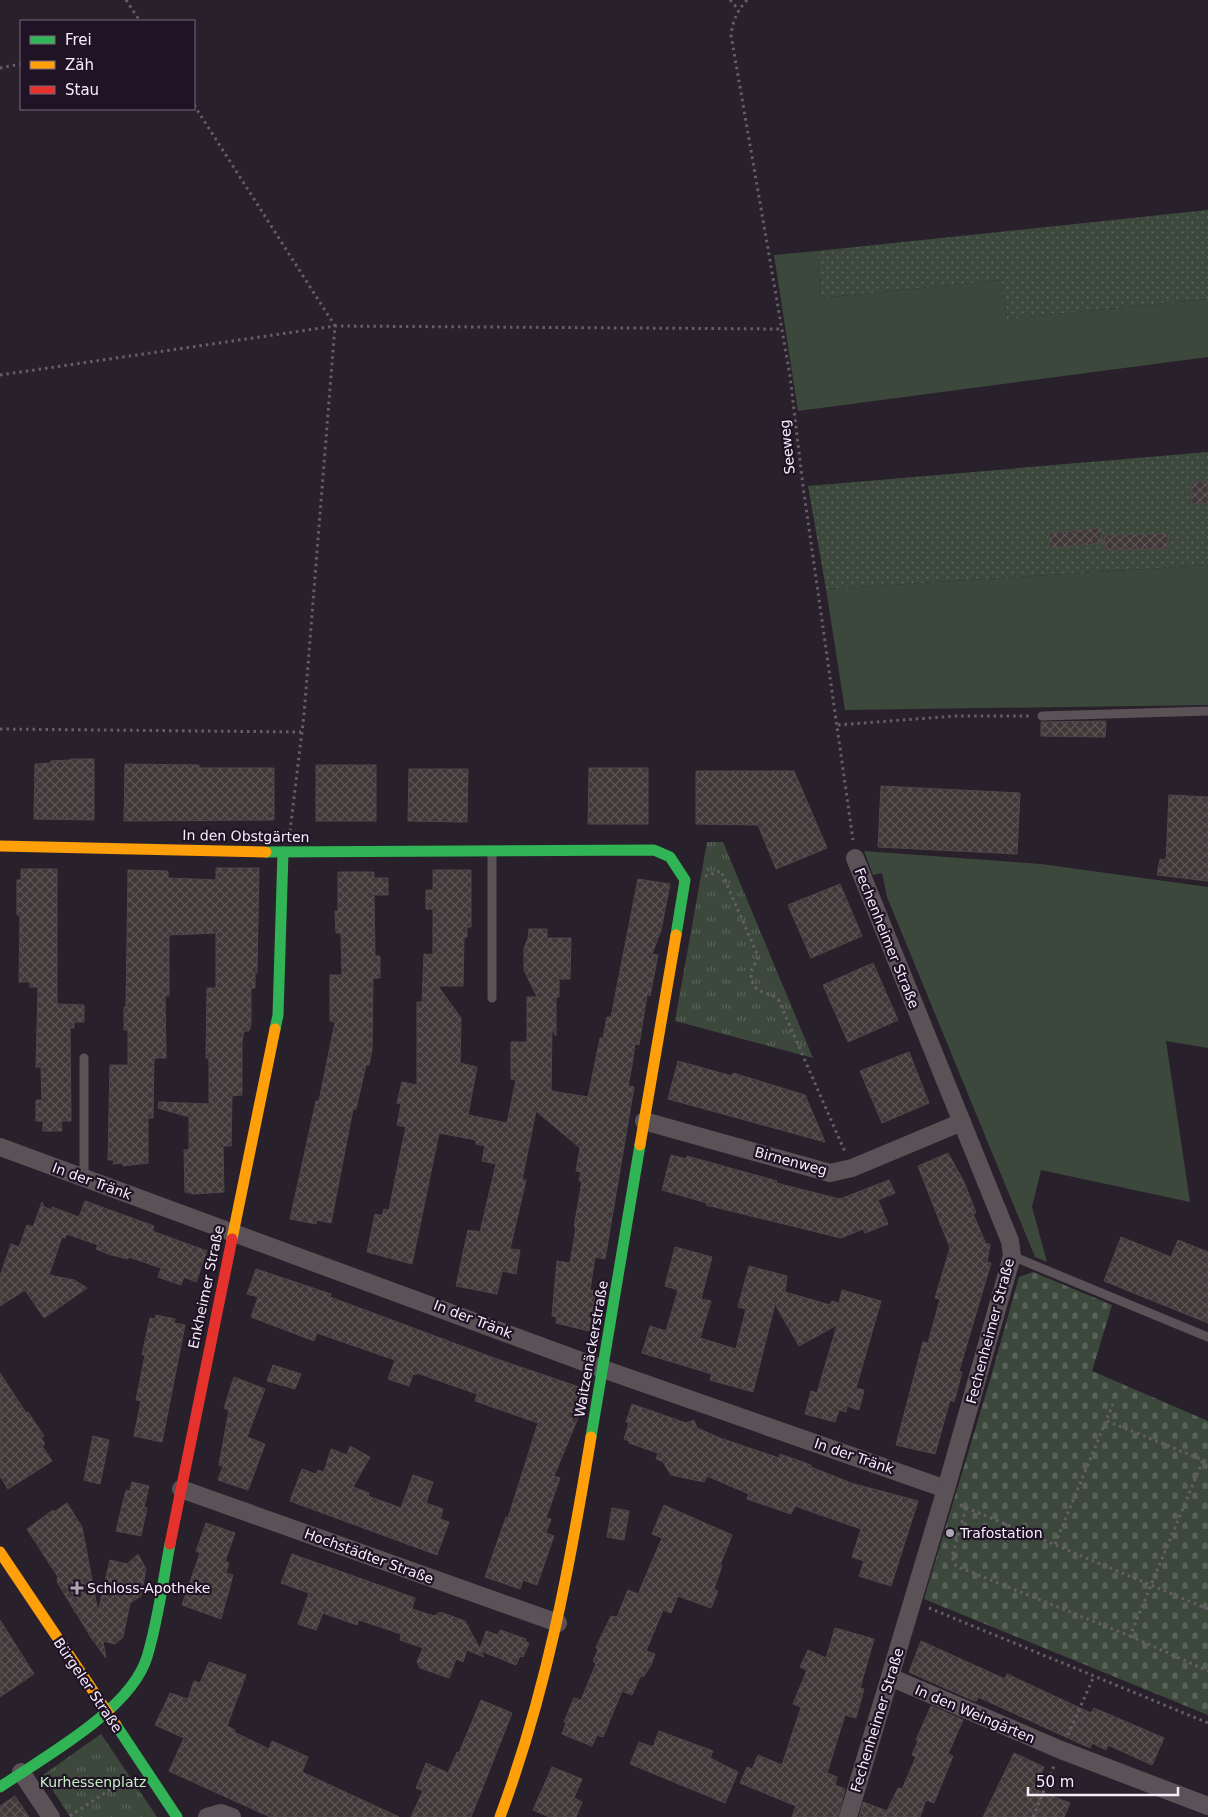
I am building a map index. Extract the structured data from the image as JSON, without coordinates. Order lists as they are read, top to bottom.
{
  "streets": {
    "street": [
      "In den Obstgärten",
      "Fechenheimer Straße",
      "Birnenweg",
      "In der Tränk",
      "Enkheimer Straße",
      "Waitzenäckerstraße",
      "Hochstädter Straße",
      "Bürgeler Straße",
      "In den Weingärten"
    ],
    "path": ["Seeweg"]
  },
  "crossings": [
    ["Seeweg", "Fechenheimer Straße"],
    ["In den Obstgärten", "Enkheimer Straße"],
    ["In den Obstgärten", "Waitzenäckerstraße"],
    ["Fechenheimer Straße", "Birnenweg"],
    ["Fechenheimer Straße", "In der Tränk"],
    ["Fechenheimer Straße", "In den Weingärten"],
    ["Birnenweg", "Waitzenäckerstraße"],
    ["In der Tränk", "Enkheimer Straße"],
    ["In der Tränk", "Waitzenäckerstraße"],
    ["Enkheimer Straße", "Hochstädter Straße"],
    ["Enkheimer Straße", "Bürgeler Straße"],
    ["Waitzenäckerstraße", "Hochstädter Straße"]
  ],
  "parks": ["Kurhessenplatz"],
  "places": {
    "other": ["Trafostation"],
    "health": ["Schloss-Apotheke"]
  },
  "legend": ["Frei", "Zäh", "Stau"],
  "scale_bar": "50 m"
}
